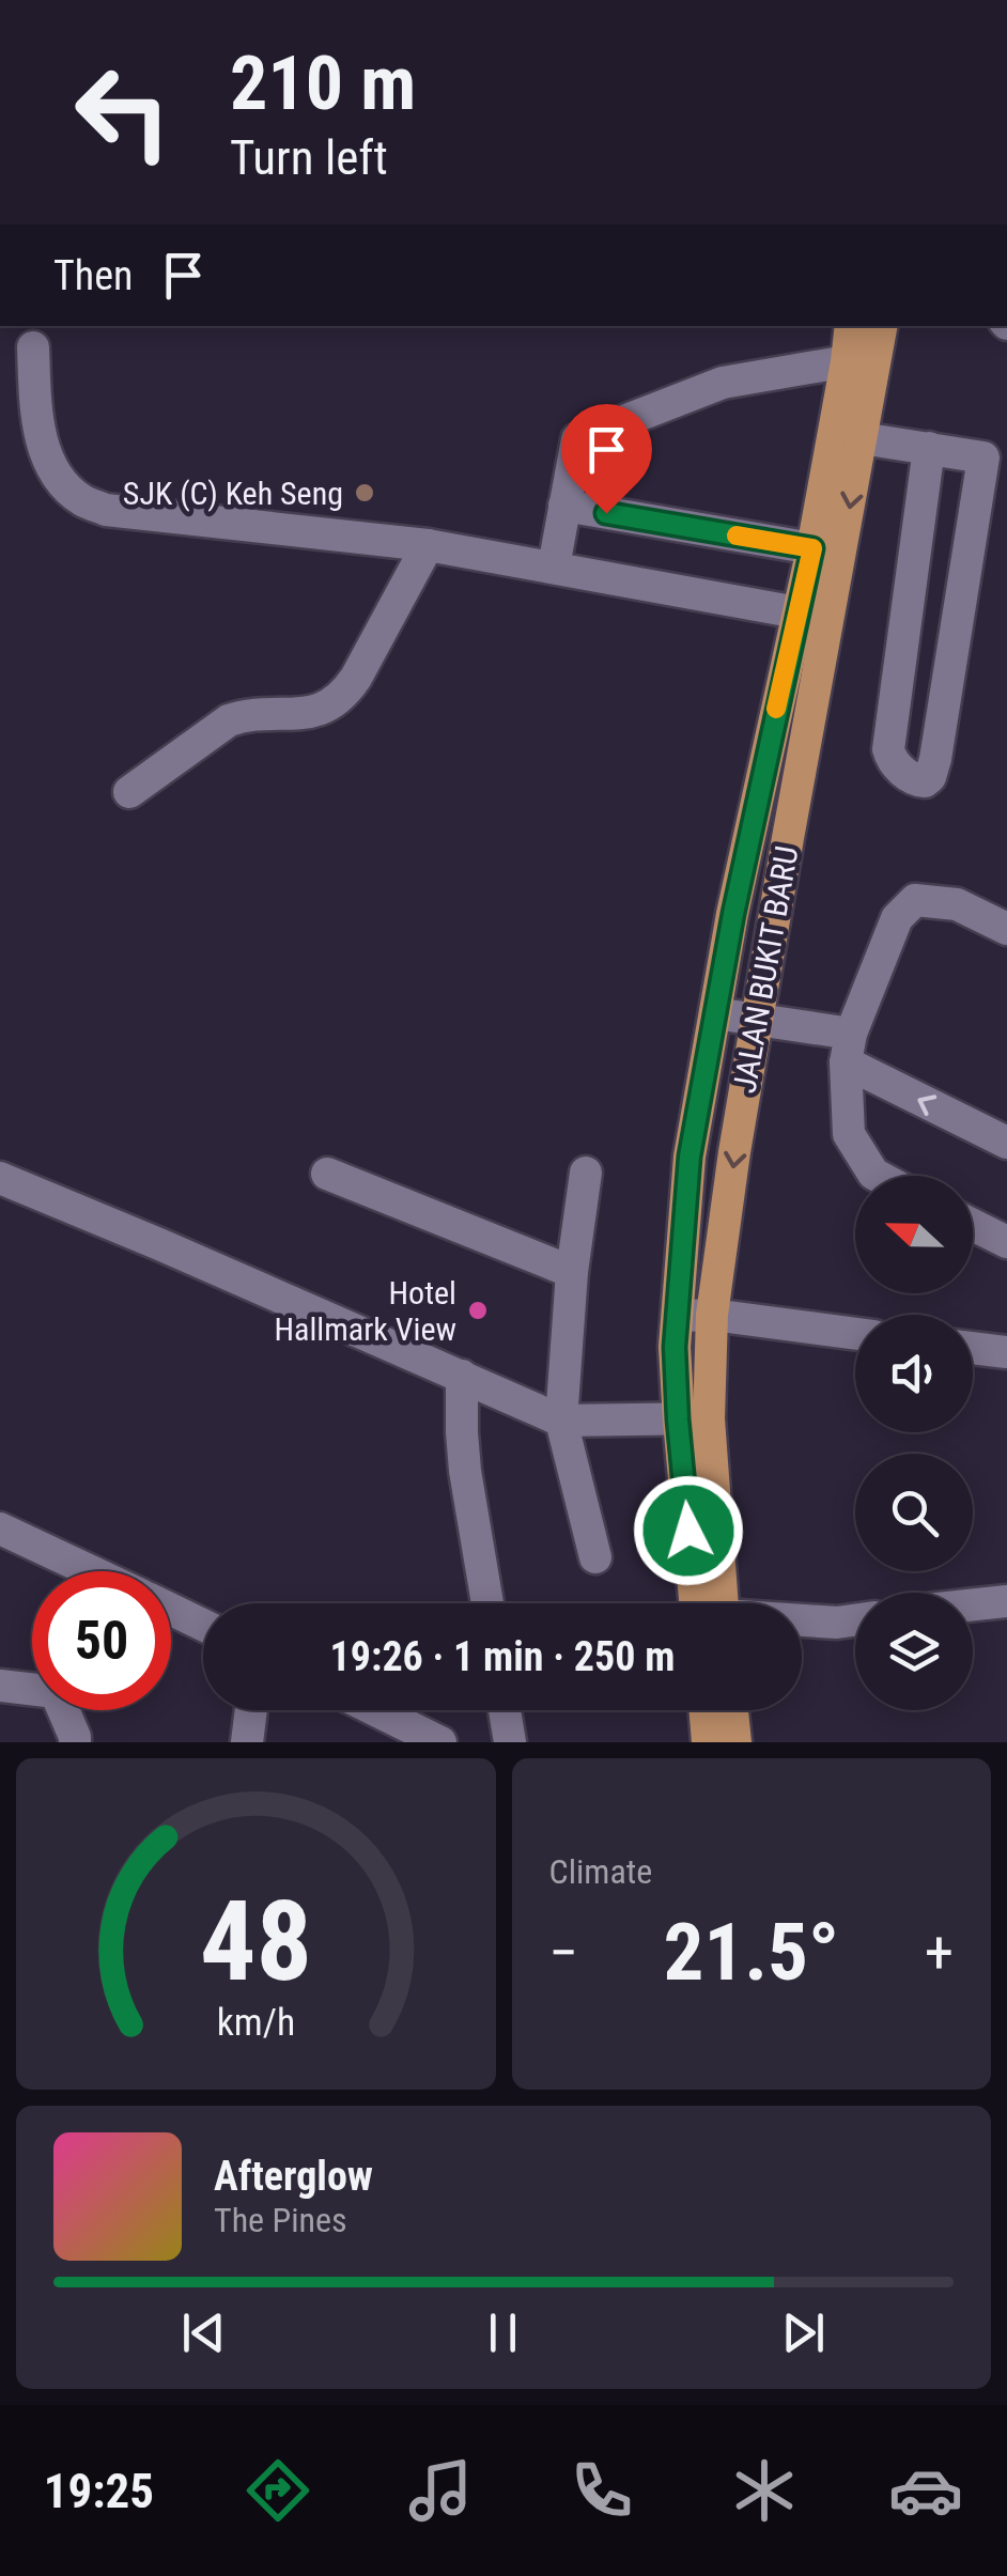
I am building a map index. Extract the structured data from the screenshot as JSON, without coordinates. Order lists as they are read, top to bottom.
{
  "streets": {
    "main road": ["JALAN BUKIT BARU"]
  },
  "places": ["SJK (C) Keh Seng", "Hotel Hallmark View"],
  "north": "left",
  "page": {
    "turn": ["210 m", "Turn left"],
    "then": "Then",
    "limit": "50",
    "trip": "19:26 · 1 min · 250 m",
    "tile": "Climate",
    "heat": ["−", "21.5°", "+"],
    "song": ["Afterglow", "The Pines"],
    "tabs": "19:25",
    "gauge": ["48", "km/h"]
  }
}
